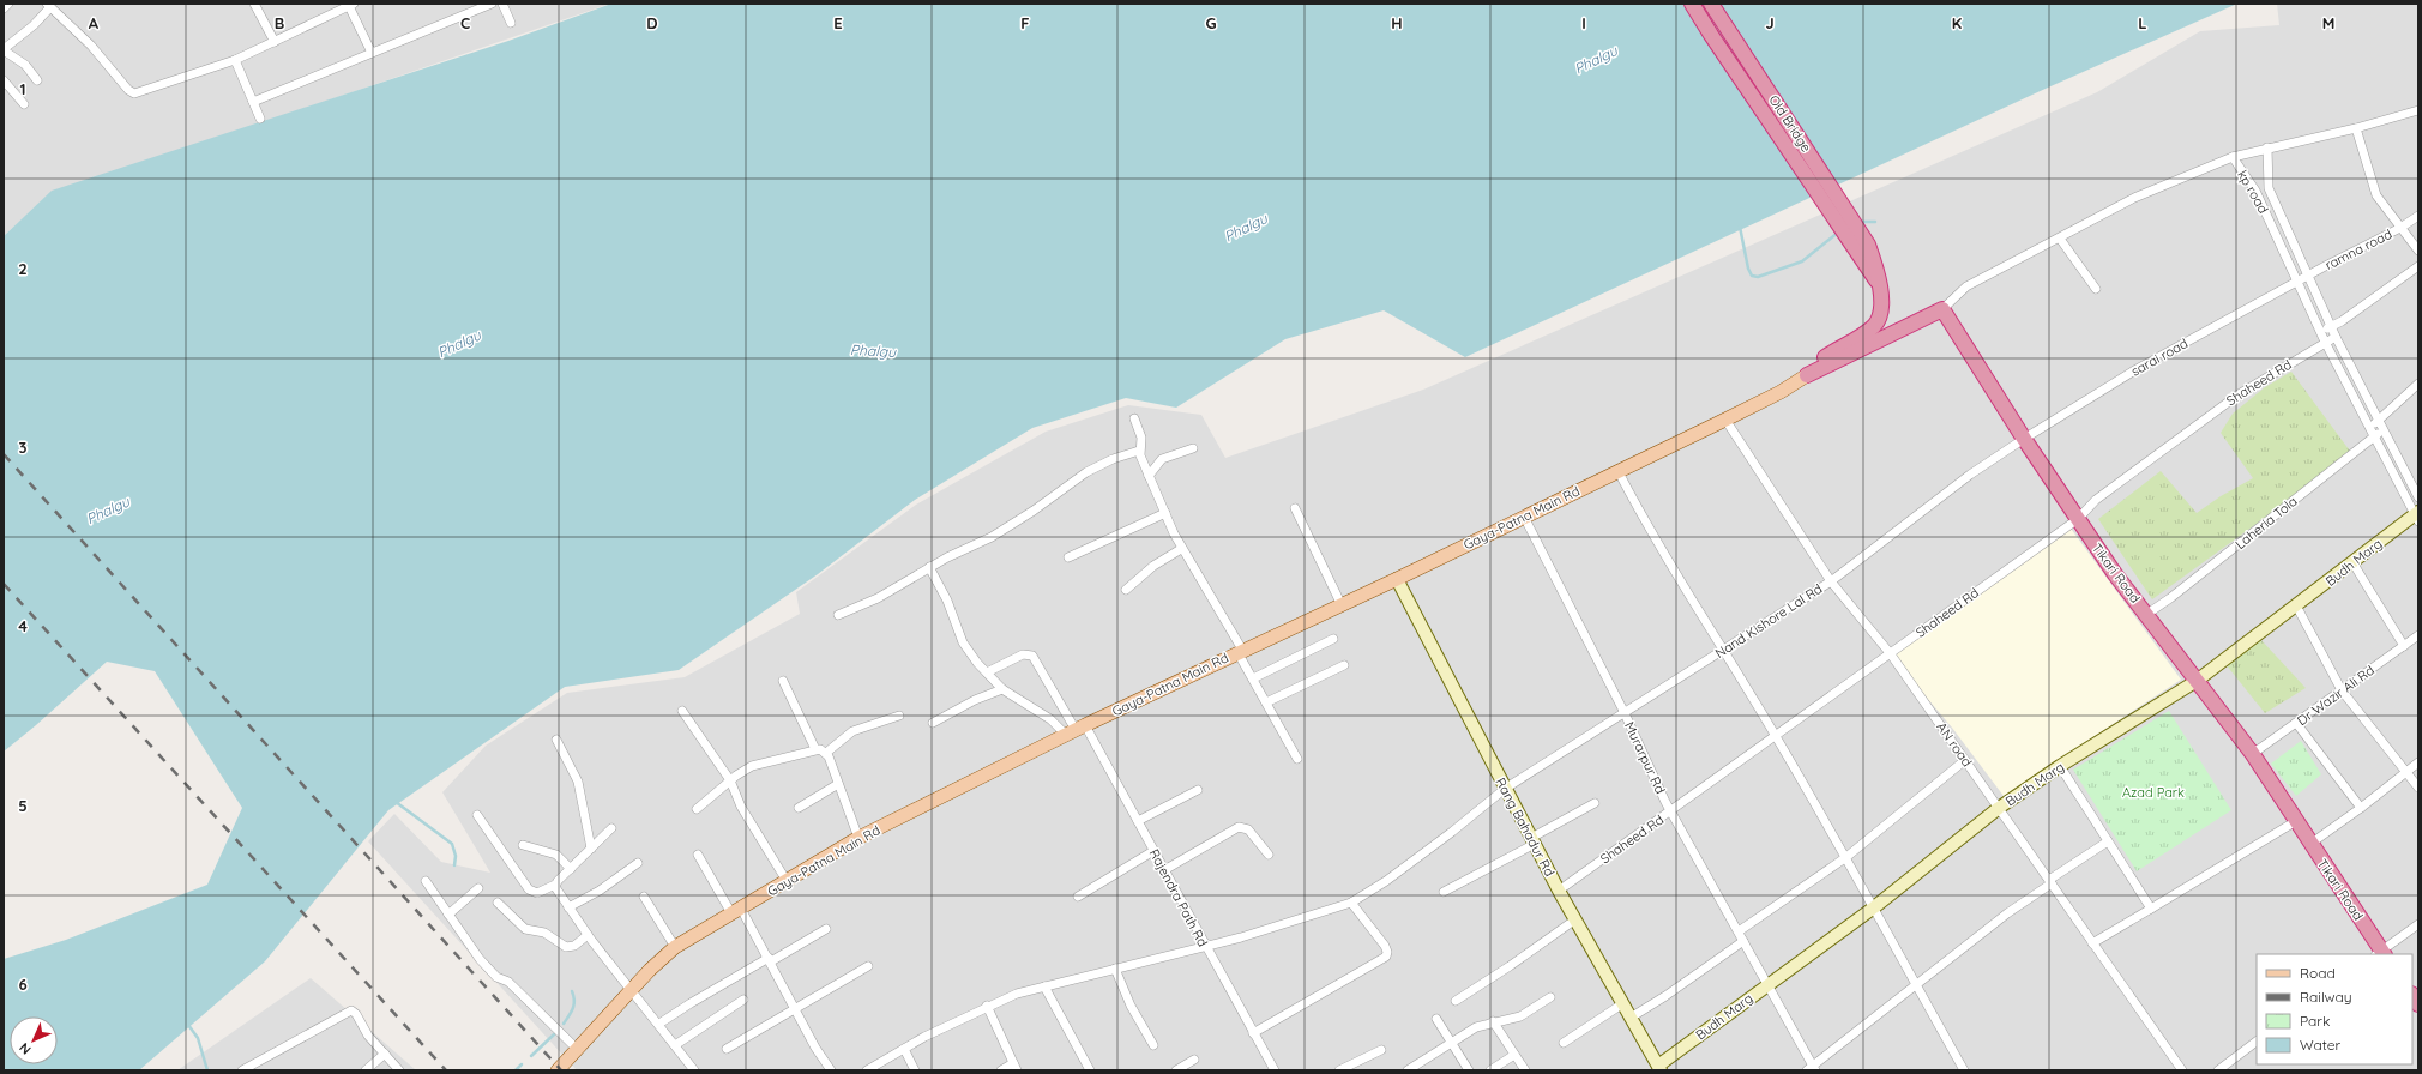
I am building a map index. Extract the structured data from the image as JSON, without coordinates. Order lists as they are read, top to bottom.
{
  "streets": {
    "highway": ["Old Bridge", "Tikari Road"],
    "main road": ["Gaya-Patna Main Rd"],
    "street": [
      "kp road",
      "ramna road",
      "sarai road",
      "Shaheed Rd",
      "Laheria Tola",
      "Budh Marg",
      "Nand Kishore Lal Rd",
      "Dr Wazir Ali Rd",
      "AN road",
      "Murarpur Rd",
      "Rang Bahadur Rd",
      "Rajendra Path Rd"
    ]
  },
  "crossings": [
    ["kp road", "ramna road"],
    ["kp road", "sarai road"],
    ["kp road", "Shaheed Rd"],
    ["kp road", "Laheria Tola"],
    ["kp road", "Budh Marg"],
    ["kp road", "Tikari Road"],
    ["ramna road", "sarai road"],
    ["sarai road", "Tikari Road"],
    ["sarai road", "Nand Kishore Lal Rd"],
    ["Shaheed Rd", "Tikari Road"],
    ["Shaheed Rd", "AN road"],
    ["Shaheed Rd", "Murarpur Rd"],
    ["Shaheed Rd", "Rang Bahadur Rd"],
    ["Gaya-Patna Main Rd", "AN road"],
    ["Gaya-Patna Main Rd", "Murarpur Rd"],
    ["Gaya-Patna Main Rd", "Rang Bahadur Rd"],
    ["Gaya-Patna Main Rd", "Rajendra Path Rd"],
    ["Laheria Tola", "Tikari Road"],
    ["Budh Marg", "Tikari Road"],
    ["Budh Marg", "AN road"],
    ["Budh Marg", "Murarpur Rd"],
    ["Budh Marg", "Rang Bahadur Rd"],
    ["Tikari Road", "Nand Kishore Lal Rd"],
    ["Tikari Road", "Dr Wazir Ali Rd"],
    ["Nand Kishore Lal Rd", "AN road"],
    ["Nand Kishore Lal Rd", "Murarpur Rd"],
    ["Nand Kishore Lal Rd", "Rang Bahadur Rd"],
    ["Nand Kishore Lal Rd", "Rajendra Path Rd"]
  ],
  "water": ["Phalgu"],
  "parks": ["Azad Park"],
  "legend": [
    "Road",
    "Railway",
    "Park",
    "Water"
  ],
  "north": "bottom left",
  "grid": {
    "columns": [
      "A",
      "B",
      "C",
      "D",
      "E",
      "F",
      "G",
      "H",
      "I",
      "J",
      "K",
      "L",
      "M"
    ],
    "rows": [
      "1",
      "2",
      "3",
      "4",
      "5",
      "6"
    ]
  }
}
